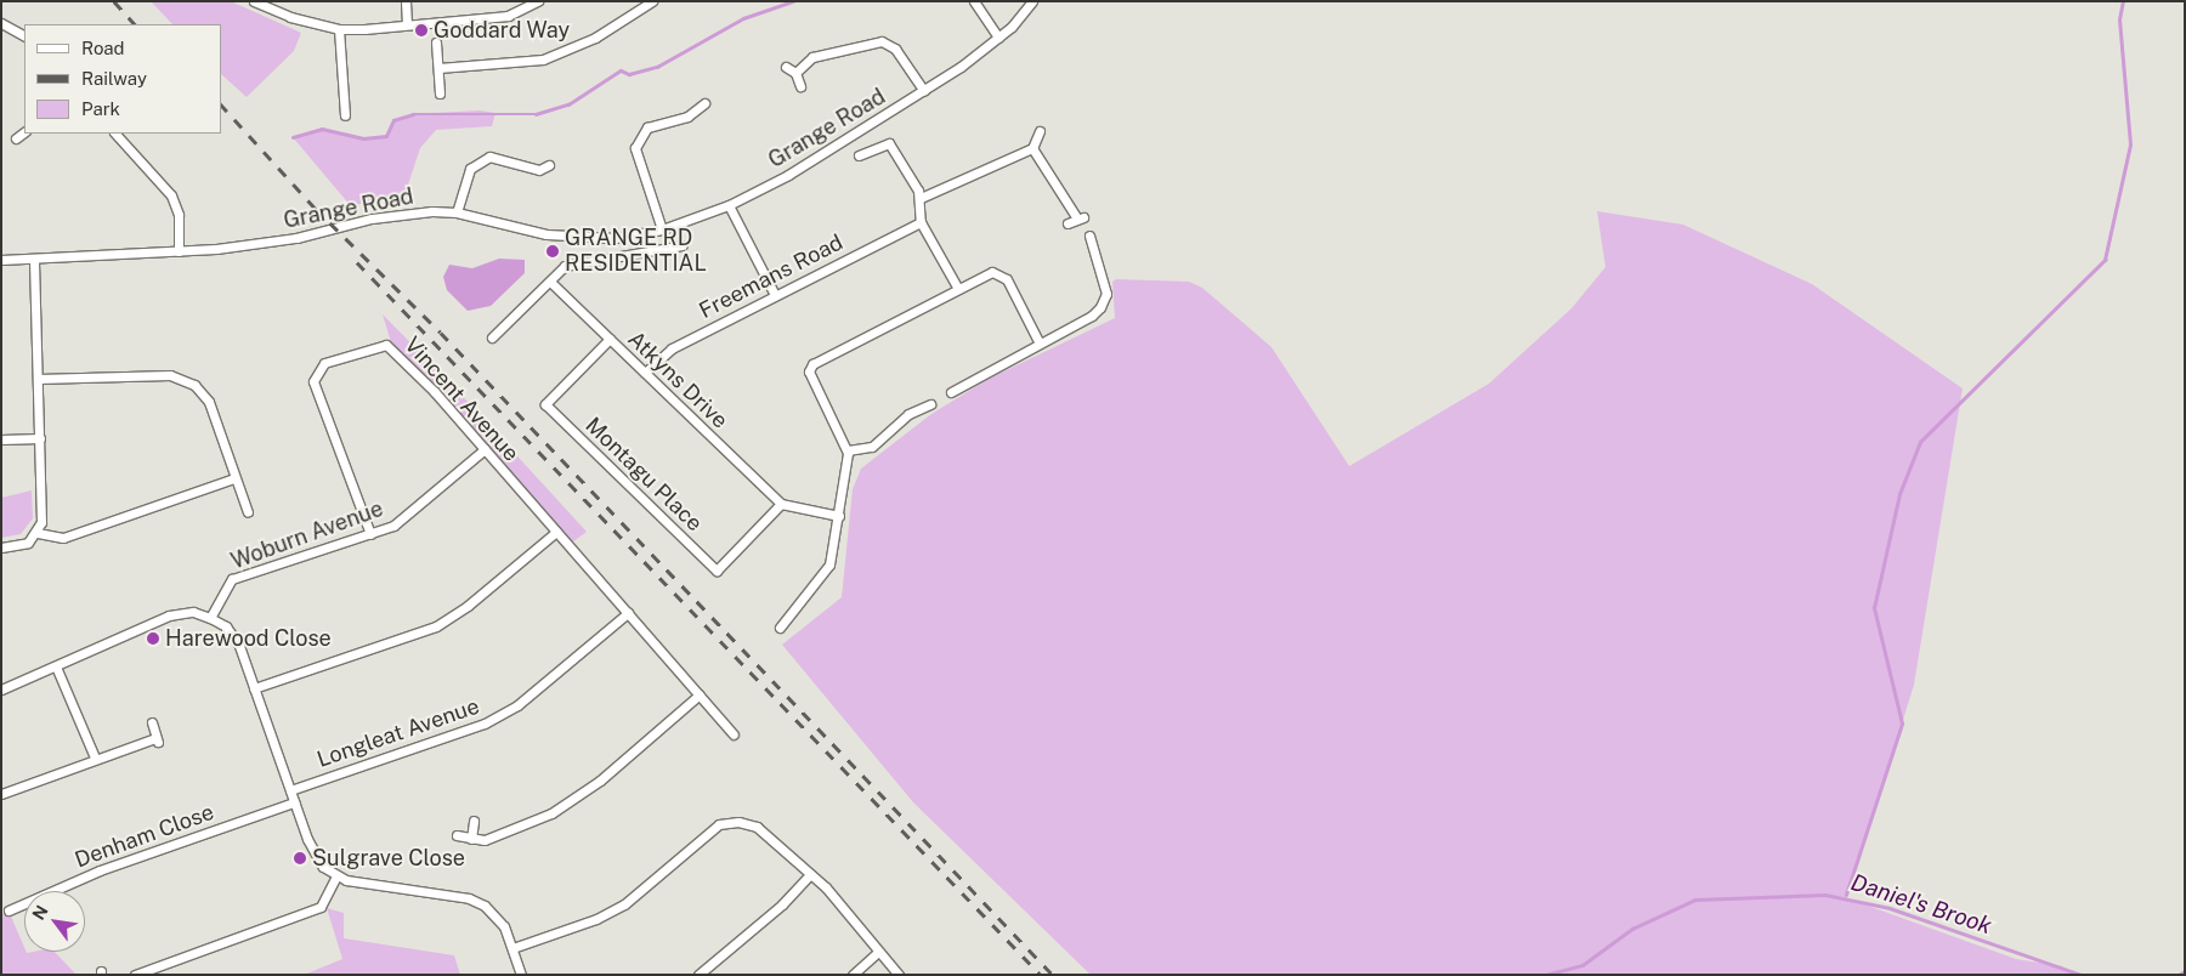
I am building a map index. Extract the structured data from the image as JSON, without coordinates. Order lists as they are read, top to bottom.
{
  "streets": {
    "street": [
      "Grange Road",
      "Freemans Road",
      "Atkyns Drive",
      "Vincent Avenue",
      "Montagu Place",
      "Woburn Avenue",
      "Longleat Avenue",
      "Denham Close"
    ]
  },
  "crossings": [
    ["Freemans Road", "Atkyns Drive"],
    ["Atkyns Drive", "Montagu Place"],
    ["Vincent Avenue", "Woburn Avenue"],
    ["Vincent Avenue", "Longleat Avenue"]
  ],
  "water": ["Daniel's Brook"],
  "places": [
    "Goddard Way",
    "GRANGE RD RESIDENTIAL",
    "Harewood Close",
    "Sulgrave Close"
  ],
  "legend": ["Road", "Railway", "Park"],
  "north": "top left"
}
